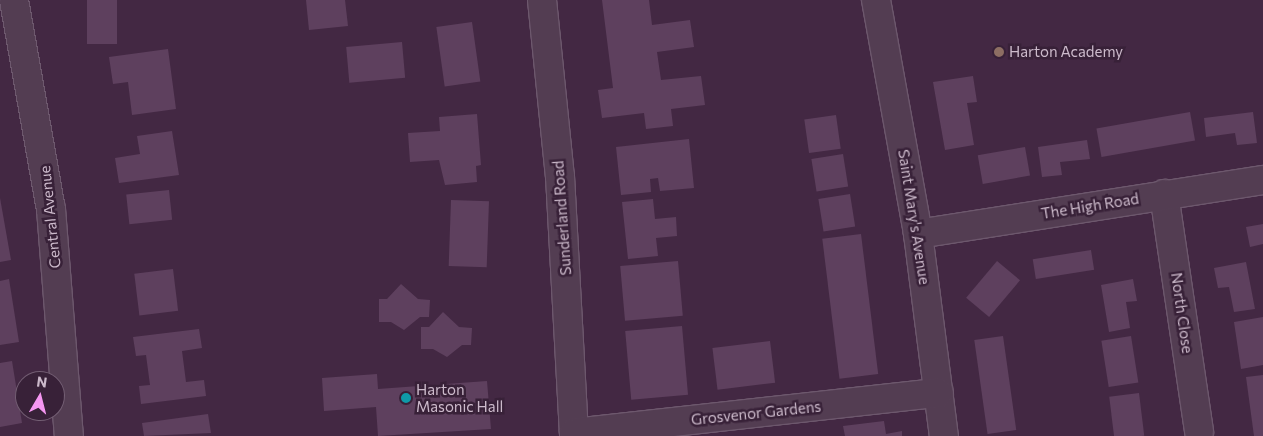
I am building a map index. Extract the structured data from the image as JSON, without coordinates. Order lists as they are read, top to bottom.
{
  "streets": {
    "street": [
      "The High Road",
      "Central Avenue",
      "Saint Mary's Avenue",
      "Sunderland Road",
      "North Close",
      "Grosvenor Gardens"
    ]
  },
  "crossings": [
    ["The High Road", "Saint Mary's Avenue"],
    ["The High Road", "North Close"],
    ["Saint Mary's Avenue", "Grosvenor Gardens"],
    ["Sunderland Road", "Grosvenor Gardens"]
  ],
  "places": ["Harton Academy", "Harton Masonic Hall"],
  "north": "top"
}
